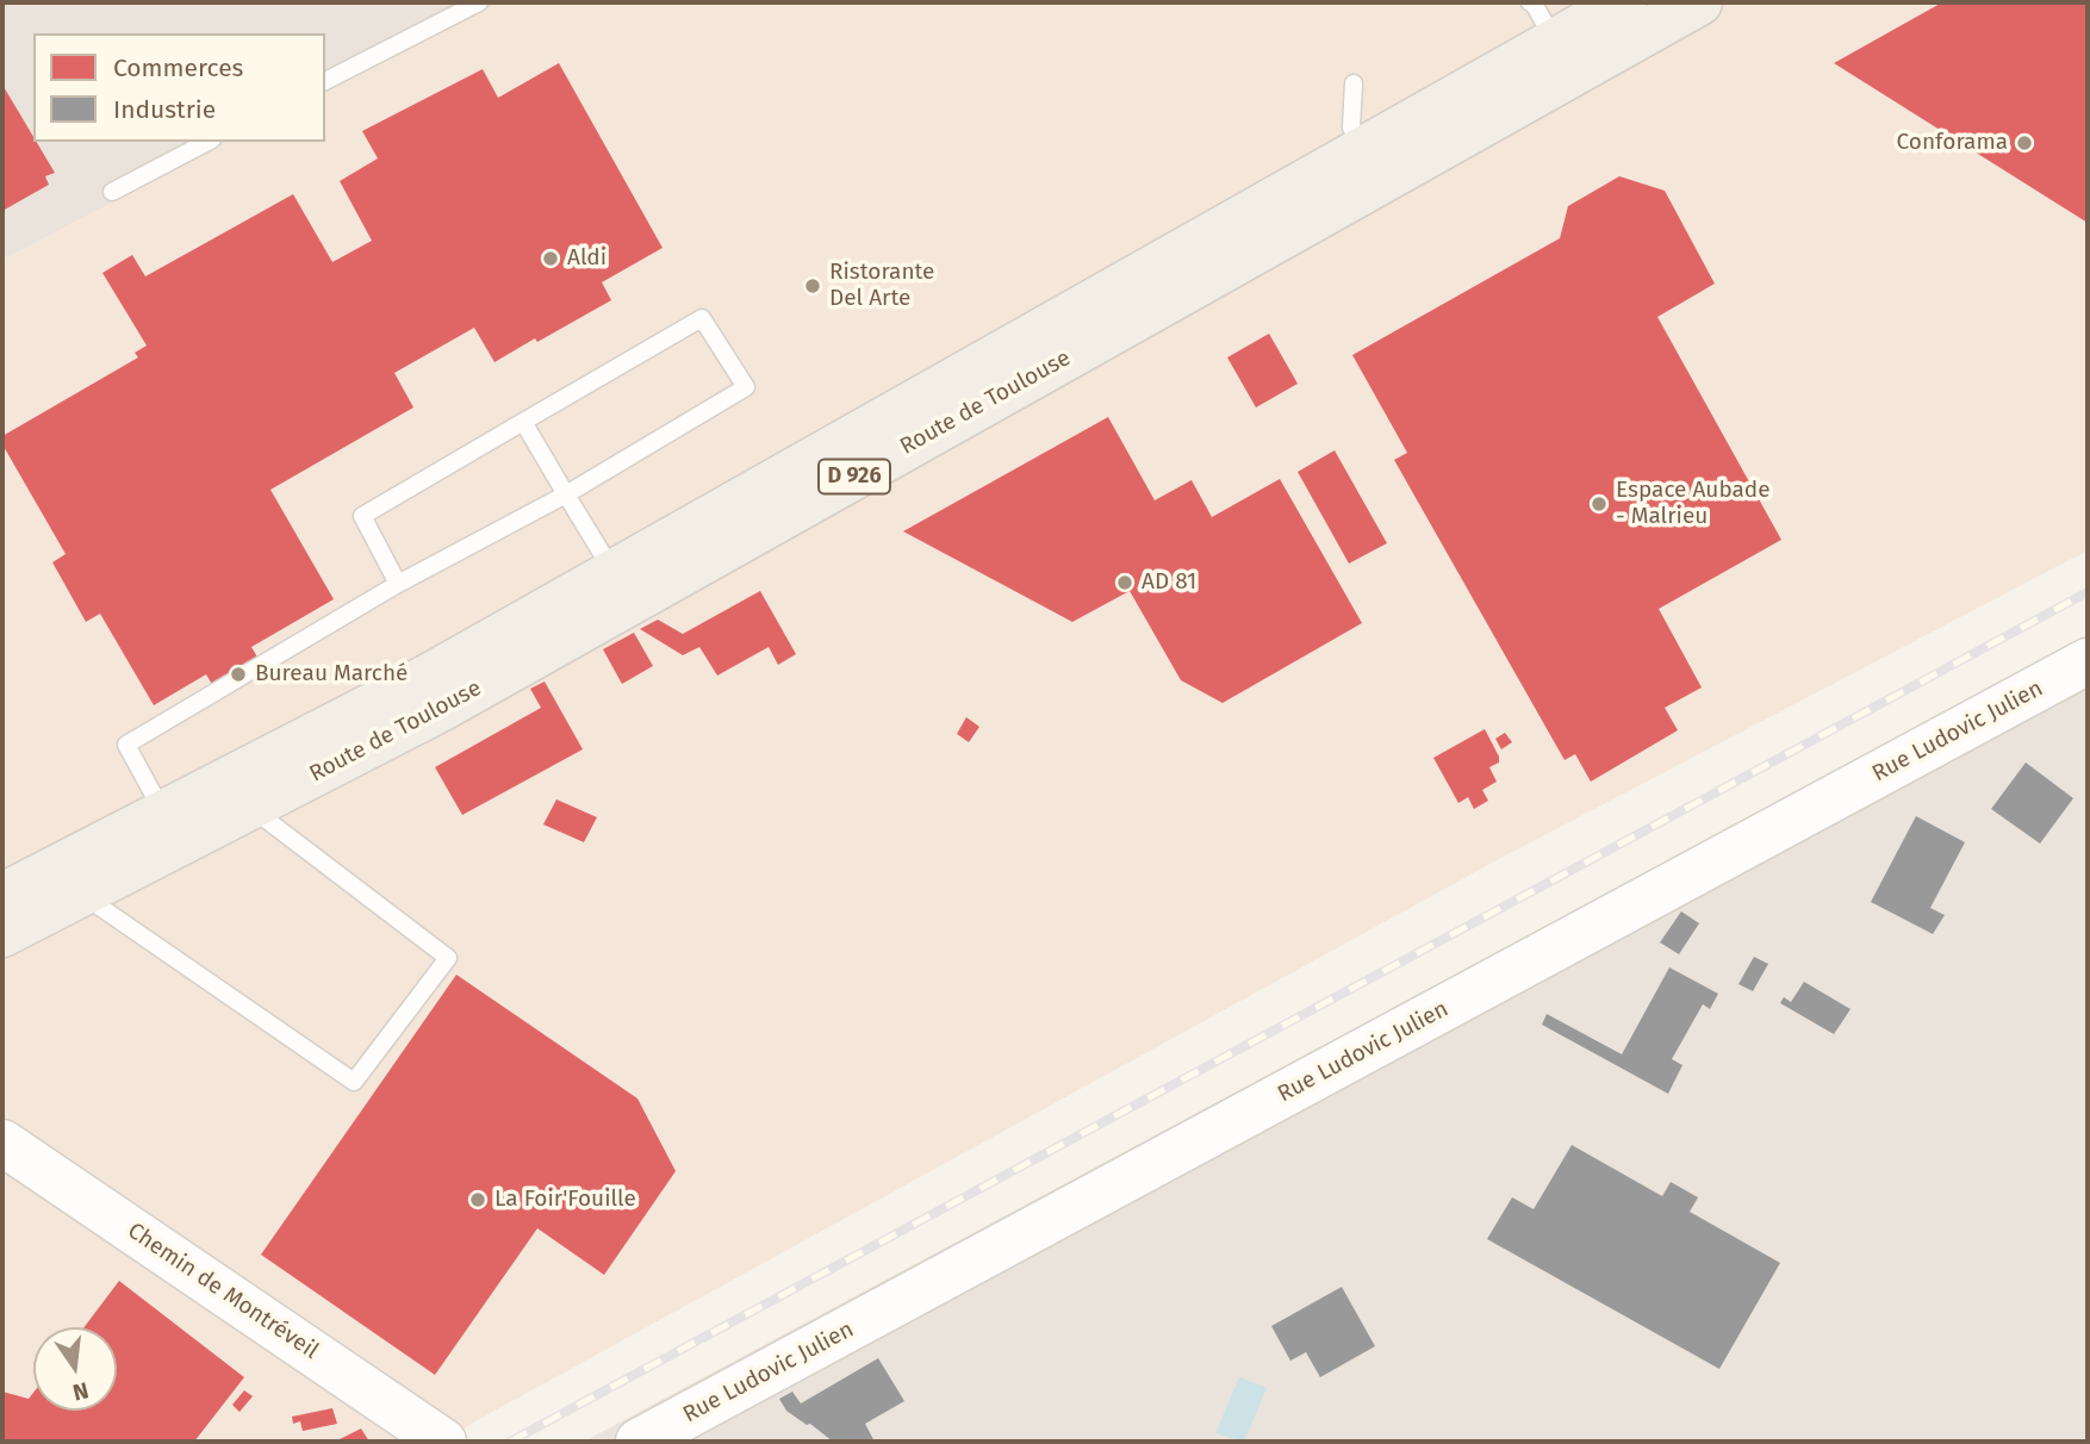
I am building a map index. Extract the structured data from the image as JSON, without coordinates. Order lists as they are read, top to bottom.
{
  "streets": {
    "main road": [
      "Route de Toulouse",
      "D 926",
      "Rue Ludovic Julien",
      "Chemin de Montréveil"
    ]
  },
  "crossings": [
    ["Route de Toulouse", "D 926"]
  ],
  "places": [
    "Conforama",
    "Aldi",
    "Ristorante Del Arte",
    "Espace Aubade - Malrieu",
    "AD 81",
    "Bureau Marché",
    "La Foir'Fouille"
  ],
  "legend": ["Commerces", "Industrie"],
  "north": "bottom"
}
